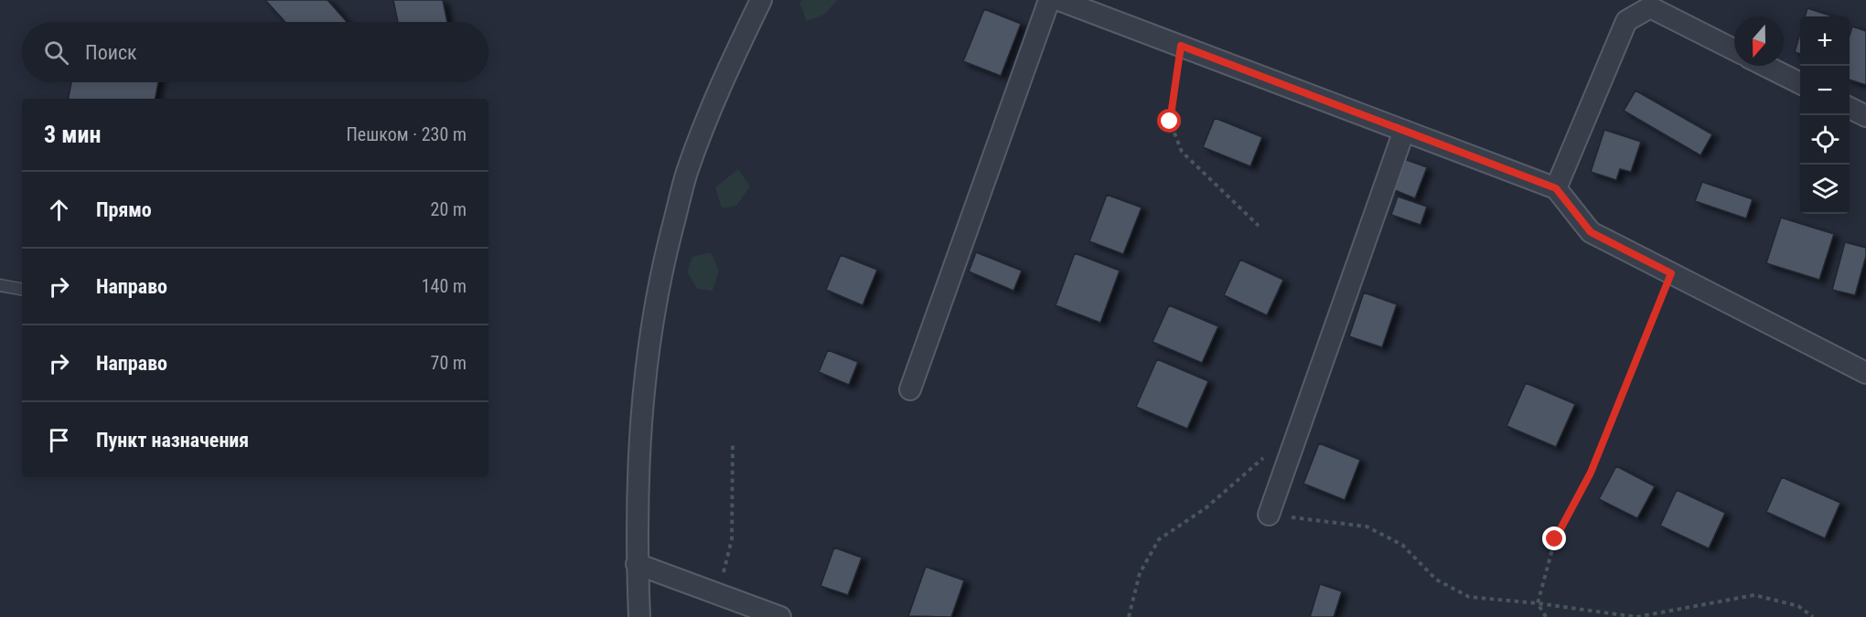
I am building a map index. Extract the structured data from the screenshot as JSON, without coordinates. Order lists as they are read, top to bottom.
{
  "north": "bottom",
  "page": {
    "map_buttons": ["+", "−"],
    "search": "Поиск",
    "heading": ["3 мин", "Пешком · 230 m"],
    "list": [
      ["Прямо", "20 m"],
      ["Направо", "140 m"],
      ["Направо", "70 m"],
      "Пункт назначения"
    ]
  }
}
